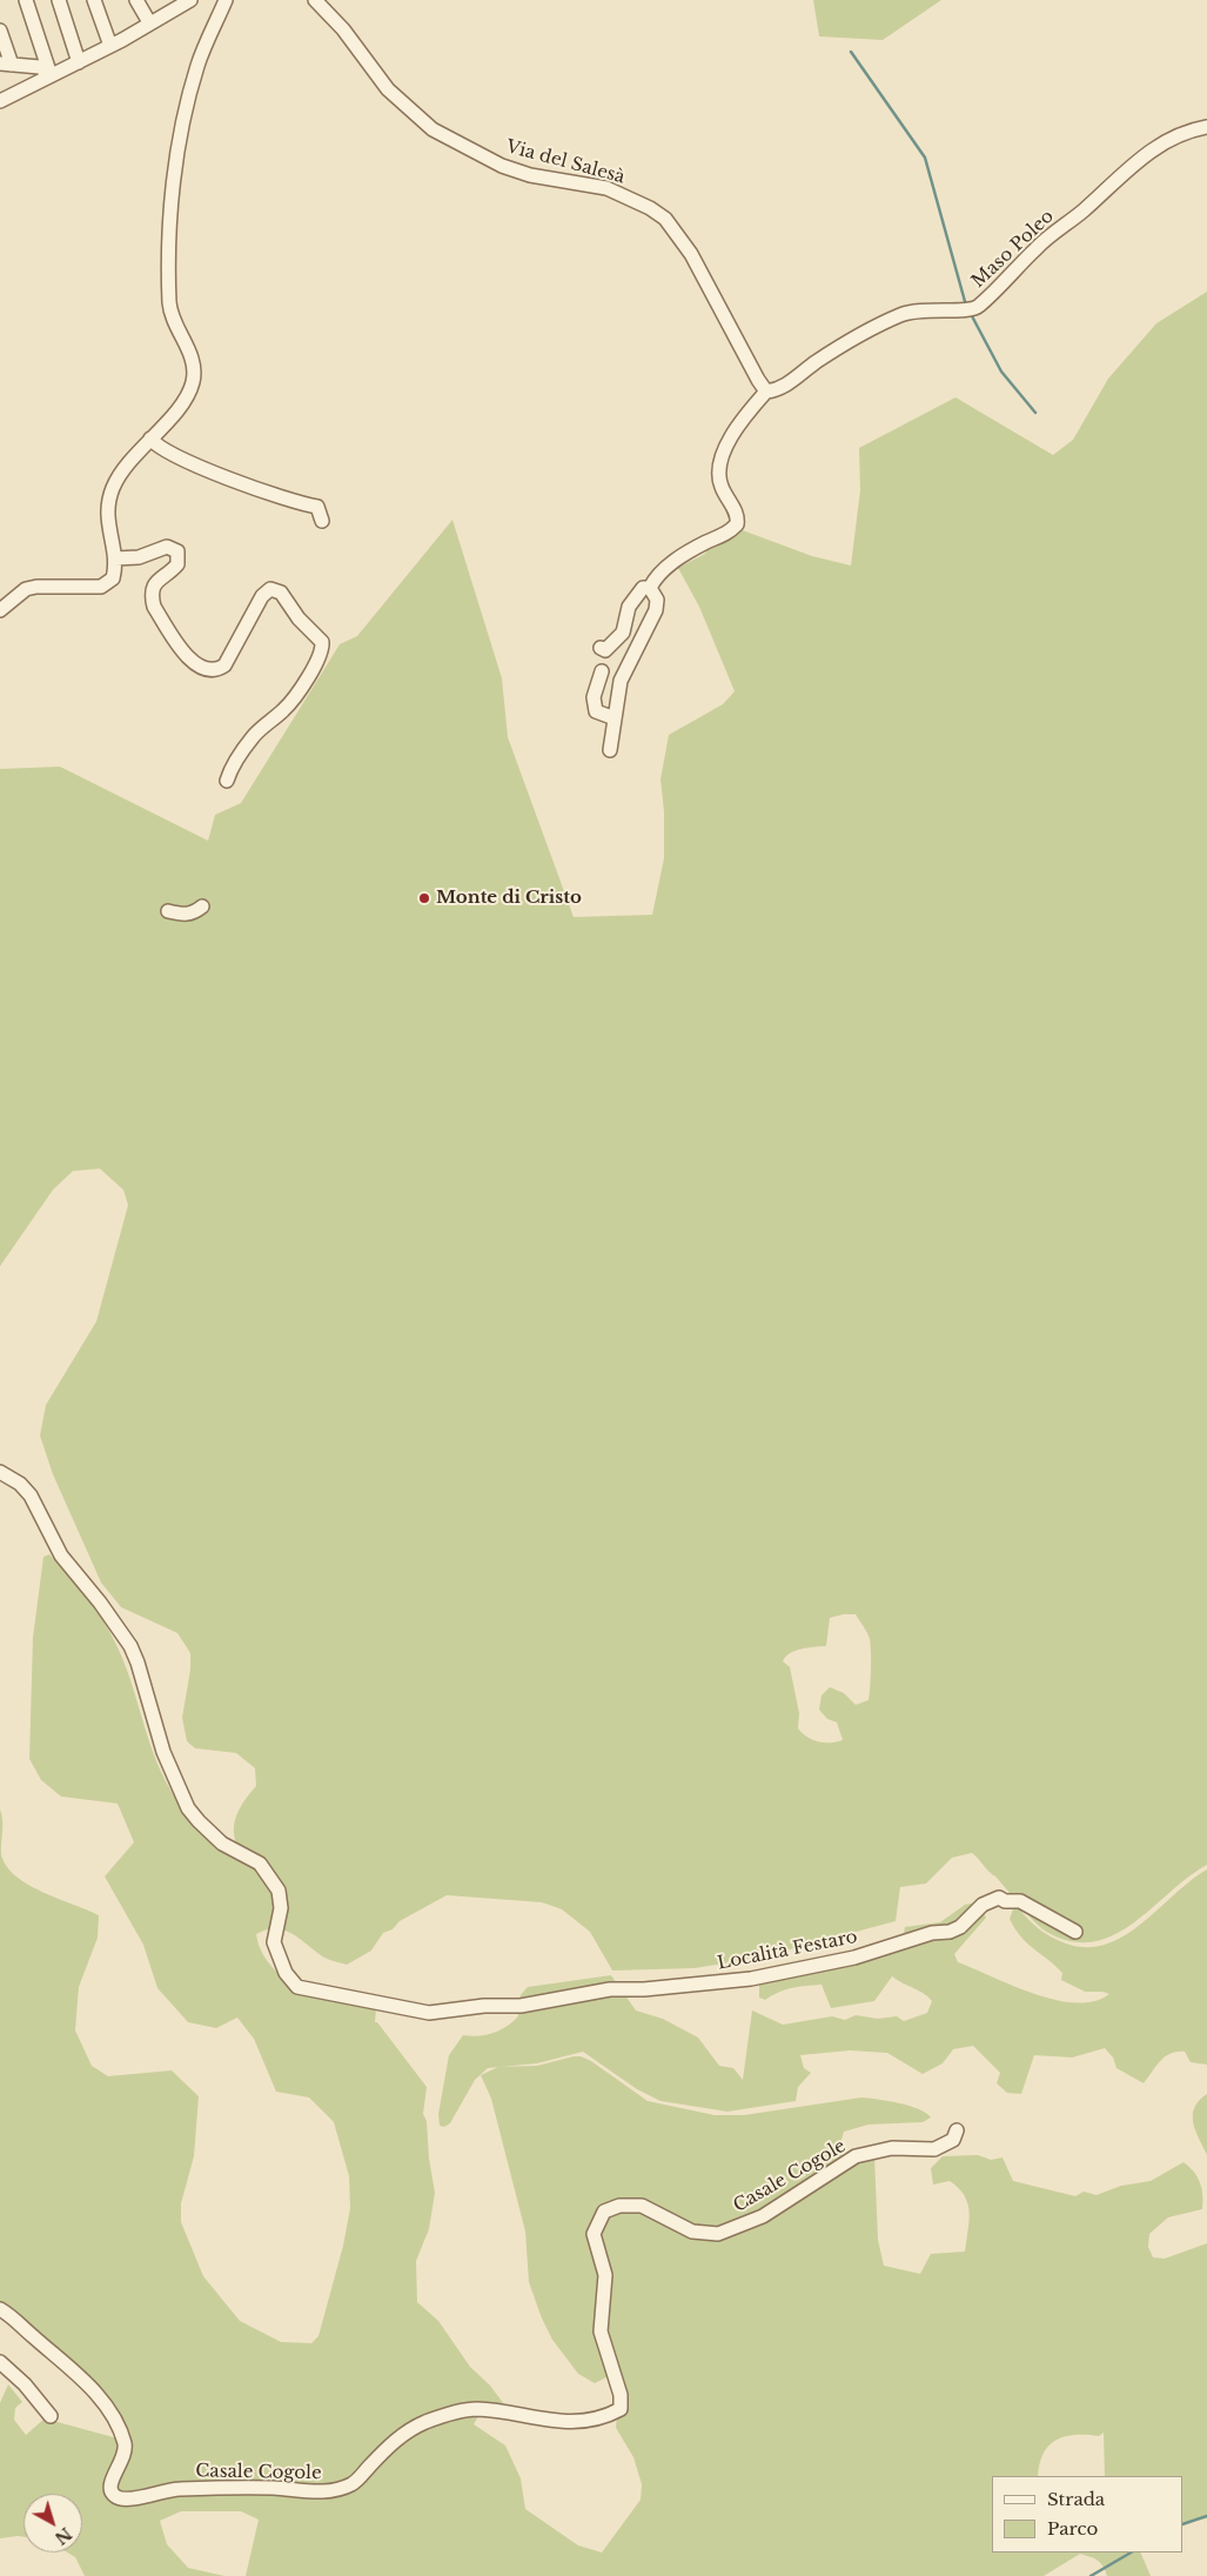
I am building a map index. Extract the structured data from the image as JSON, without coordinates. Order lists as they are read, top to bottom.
{
  "streets": {
    "street": [
      "Via del Salesà",
      "Maso Poleo",
      "Località Festaro",
      "Casale Cogole"
    ]
  },
  "crossings": [
    ["Via del Salesà", "Maso Poleo"]
  ],
  "places": ["Monte di Cristo"],
  "legend": ["Strada", "Parco"],
  "north": "bottom right"
}
